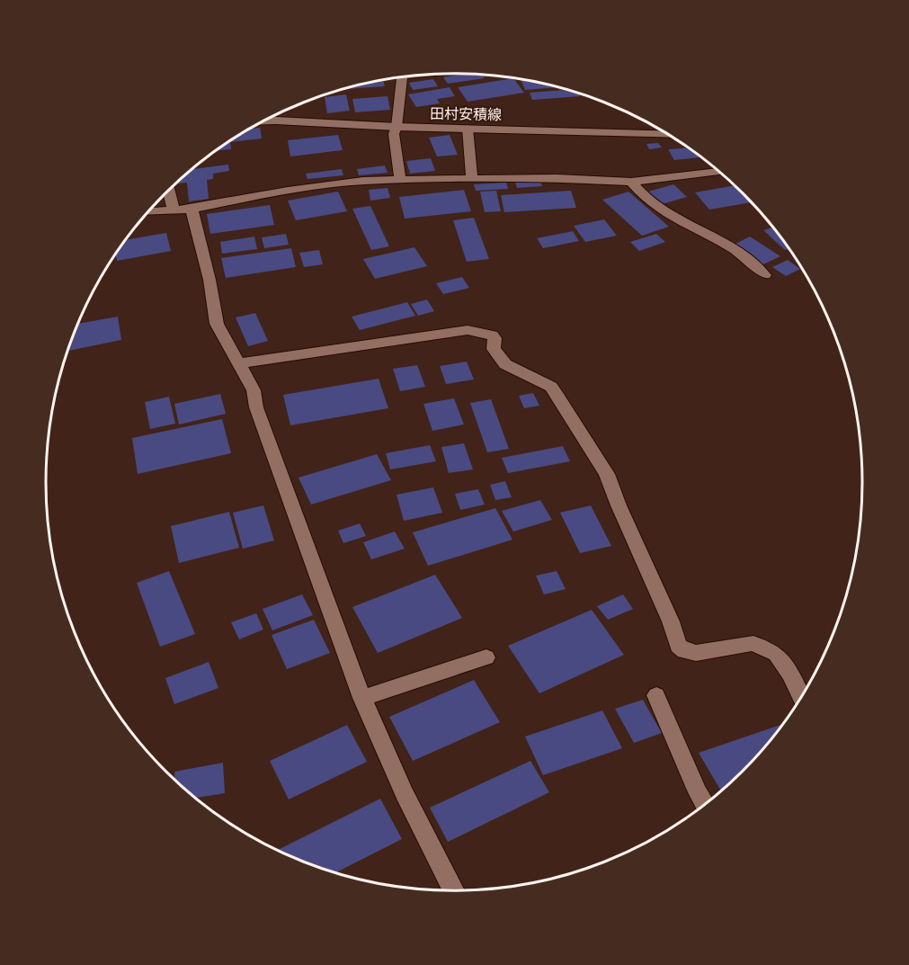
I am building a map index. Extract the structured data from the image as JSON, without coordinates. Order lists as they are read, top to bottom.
{
  "streets": {
    "street": ["田村安積線"]
  }
}
